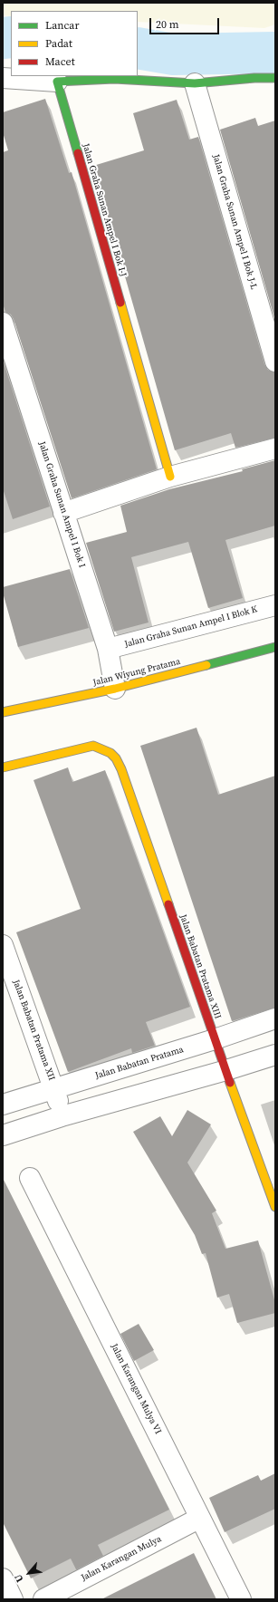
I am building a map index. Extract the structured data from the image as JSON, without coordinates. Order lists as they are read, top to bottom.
{
  "streets": {
    "street": [
      "Jalan Graha Sunan Ampel I Bok I-J",
      "Jalan Graha Sunan Ampel I Bok J-L",
      "Jalan Graha Sunan Ampel I Bok I",
      "Jalan Graha Sunan Ampel I Blok K",
      "Jalan Wiyung Pratama",
      "Jalan Babatan Pratama XIII",
      "Jalan Babatan Pratama XII",
      "Jalan Babatan Pratama",
      "Jalan Karangan Mulya VI",
      "Jalan Karangan Mulya"
    ]
  },
  "crossings": [
    ["Jalan Graha Sunan Ampel I Bok I", "Jalan Graha Sunan Ampel I Blok K"],
    ["Jalan Graha Sunan Ampel I Bok I", "Jalan Wiyung Pratama"],
    ["Jalan Babatan Pratama XIII", "Jalan Babatan Pratama"],
    ["Jalan Babatan Pratama XII", "Jalan Babatan Pratama"],
    ["Jalan Karangan Mulya VI", "Jalan Karangan Mulya"]
  ],
  "legend": ["Lancar", "Padat", "Macet"],
  "scale_bar": "20 m",
  "north": "bottom left"
}
